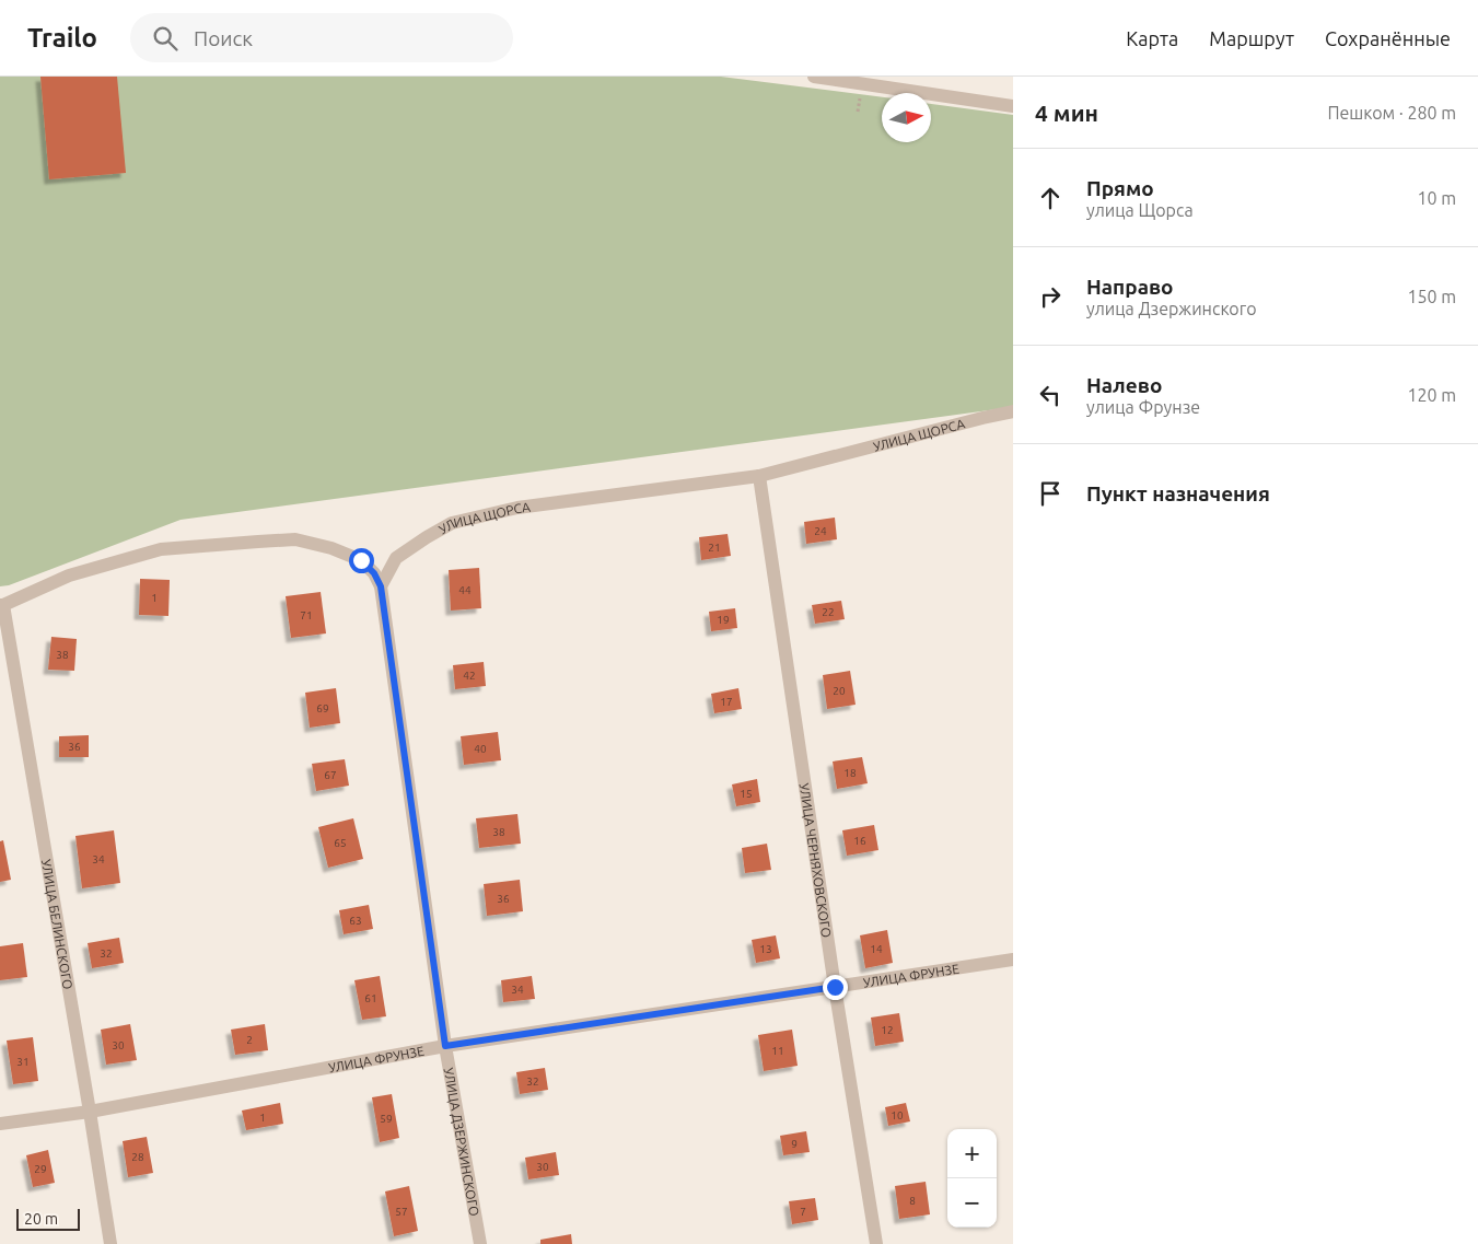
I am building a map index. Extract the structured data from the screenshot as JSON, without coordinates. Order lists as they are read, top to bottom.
{
  "streets": {
    "street": [
      "УЛИЦА ЩОРСА",
      "УЛИЦА ЧЕРНЯХОВСКОГО",
      "УЛИЦА БЕЛИНСКОГО",
      "УЛИЦА ФРУНЗЕ",
      "УЛИЦА ДЗЕРЖИНСКОГО"
    ]
  },
  "crossings": [
    ["УЛИЦА ЩОРСА", "УЛИЦА ЧЕРНЯХОВСКОГО"],
    ["УЛИЦА ЩОРСА", "УЛИЦА ДЗЕРЖИНСКОГО"],
    ["УЛИЦА ЧЕРНЯХОВСКОГО", "УЛИЦА ФРУНЗЕ"],
    ["УЛИЦА БЕЛИНСКОГО", "УЛИЦА ФРУНЗЕ"],
    ["УЛИЦА ФРУНЗЕ", "УЛИЦА ДЗЕРЖИНСКОГО"]
  ],
  "house_numbers": [
    "24",
    "21",
    "44",
    "1",
    "22",
    "71",
    "19",
    "38",
    "42",
    "20",
    "17",
    "69",
    "36",
    "40",
    "18",
    "67",
    "15",
    "38",
    "16",
    "65",
    "34",
    "36",
    "63",
    "13",
    "14",
    "32",
    "34",
    "61",
    "12",
    "2",
    "30",
    "11",
    "31",
    "32",
    "10",
    "1",
    "59",
    "9",
    "28",
    "30",
    "29",
    "8",
    "57",
    "7"
  ],
  "scale_bar": "20 m",
  "north": "right",
  "page": {
    "header": "Trailo",
    "search": "Поиск",
    "nav": ["Карта", "Маршрут", "Сохранённые"],
    "heading": ["4 мин", "Пешком · 280 m"],
    "list": [
      ["Прямо", "улица Щорса", "10 m"],
      ["Направо", "улица Дзержинского", "150 m"],
      ["Налево", "улица Фрунзе", "120 m"],
      "Пункт назначения"
    ],
    "map_buttons": ["+", "−"],
    "scale": "20 m"
  }
}
